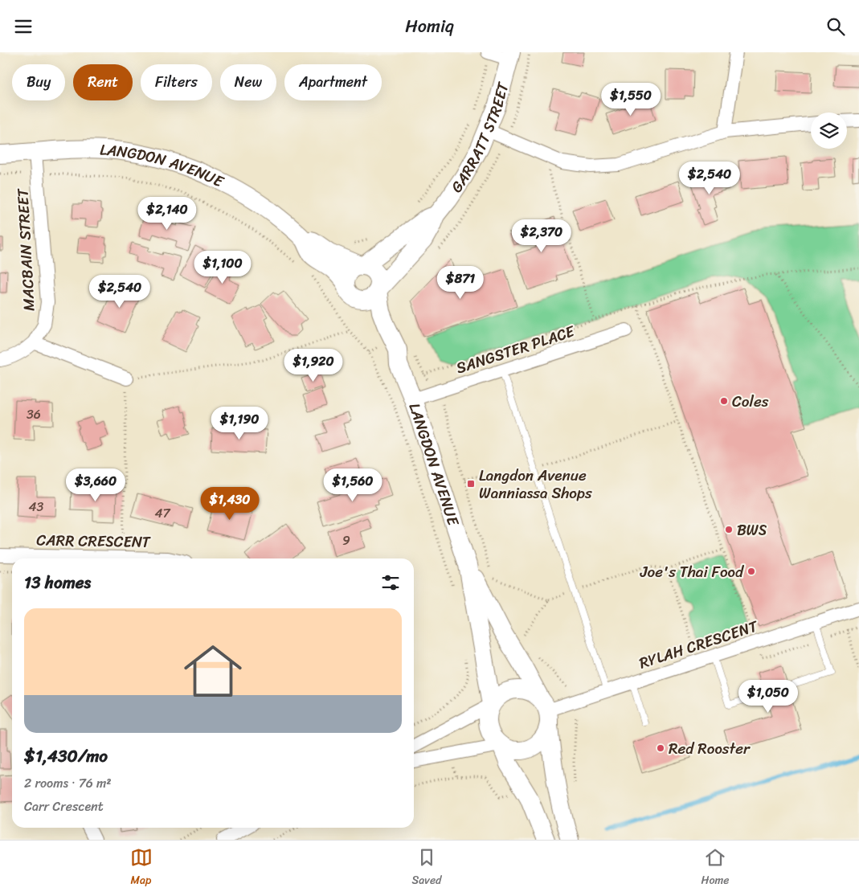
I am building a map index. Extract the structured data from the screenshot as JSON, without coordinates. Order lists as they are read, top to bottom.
{
  "streets": {
    "street": [
      "GARRATT STREET",
      "LANGDON AVENUE",
      "MACBAIN STREET",
      "SANGSTER PLACE",
      "CARR CRESCENT",
      "RYLAH CRESCENT"
    ]
  },
  "crossings": [
    ["GARRATT STREET", "LANGDON AVENUE"],
    ["LANGDON AVENUE", "MACBAIN STREET"],
    ["LANGDON AVENUE", "SANGSTER PLACE"],
    ["LANGDON AVENUE", "RYLAH CRESCENT"]
  ],
  "places": {
    "other": [
      "Coles",
      "BWS",
      "Joe's Thai Food",
      "Red Rooster"
    ],
    "transit": ["Langdon Avenue Wanniassa Shops"]
  },
  "house_numbers": [
    "36",
    "43",
    "47",
    "9"
  ],
  "page": {
    "header": "Homiq",
    "chip": [
      "Buy",
      "Rent",
      "Filters",
      "New",
      "Apartment"
    ],
    "price": [
      "$1,550",
      "$2,540",
      "$2,140",
      "$2,370",
      "$1,100",
      "$871",
      "$2,540",
      "$1,920",
      "$1,190",
      "$3,660",
      "$1,560",
      "$1,430",
      "$1,050"
    ],
    "heading": "13 homes",
    "list": [
      {
        "name": "$1,430/mo",
        "note": "2 rooms · 76 m² · Carr Crescent"
      }
    ],
    "tabs": ["Map", "Saved", "Home"]
  }
}
